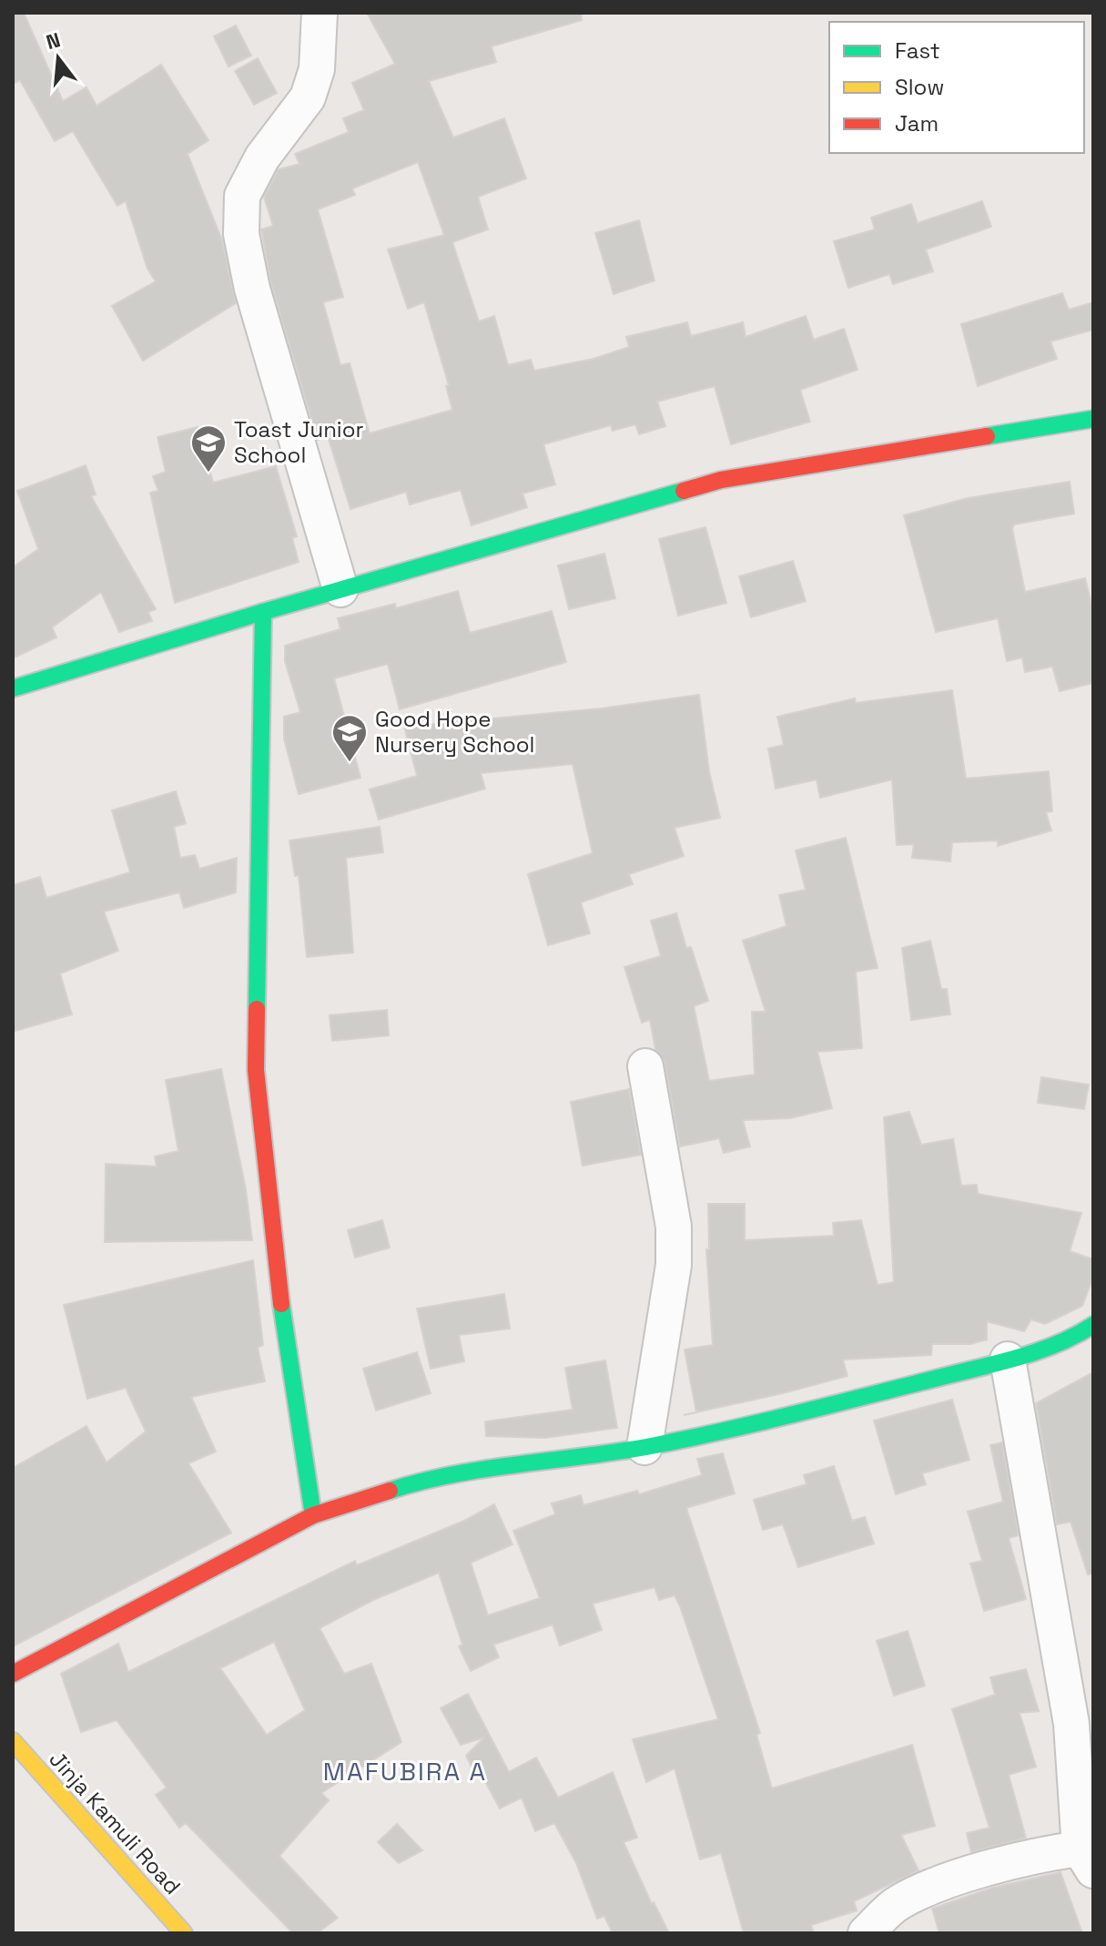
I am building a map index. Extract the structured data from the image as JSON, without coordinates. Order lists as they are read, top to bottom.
{
  "streets": {
    "street": ["Jinja Kamuli Road"]
  },
  "districts": ["MAFUBIRA A"],
  "places": {
    "school or university": ["Toast Junior School", "Good Hope Nursery School"]
  },
  "legend": ["Fast", "Slow", "Jam"],
  "north": "top"
}
